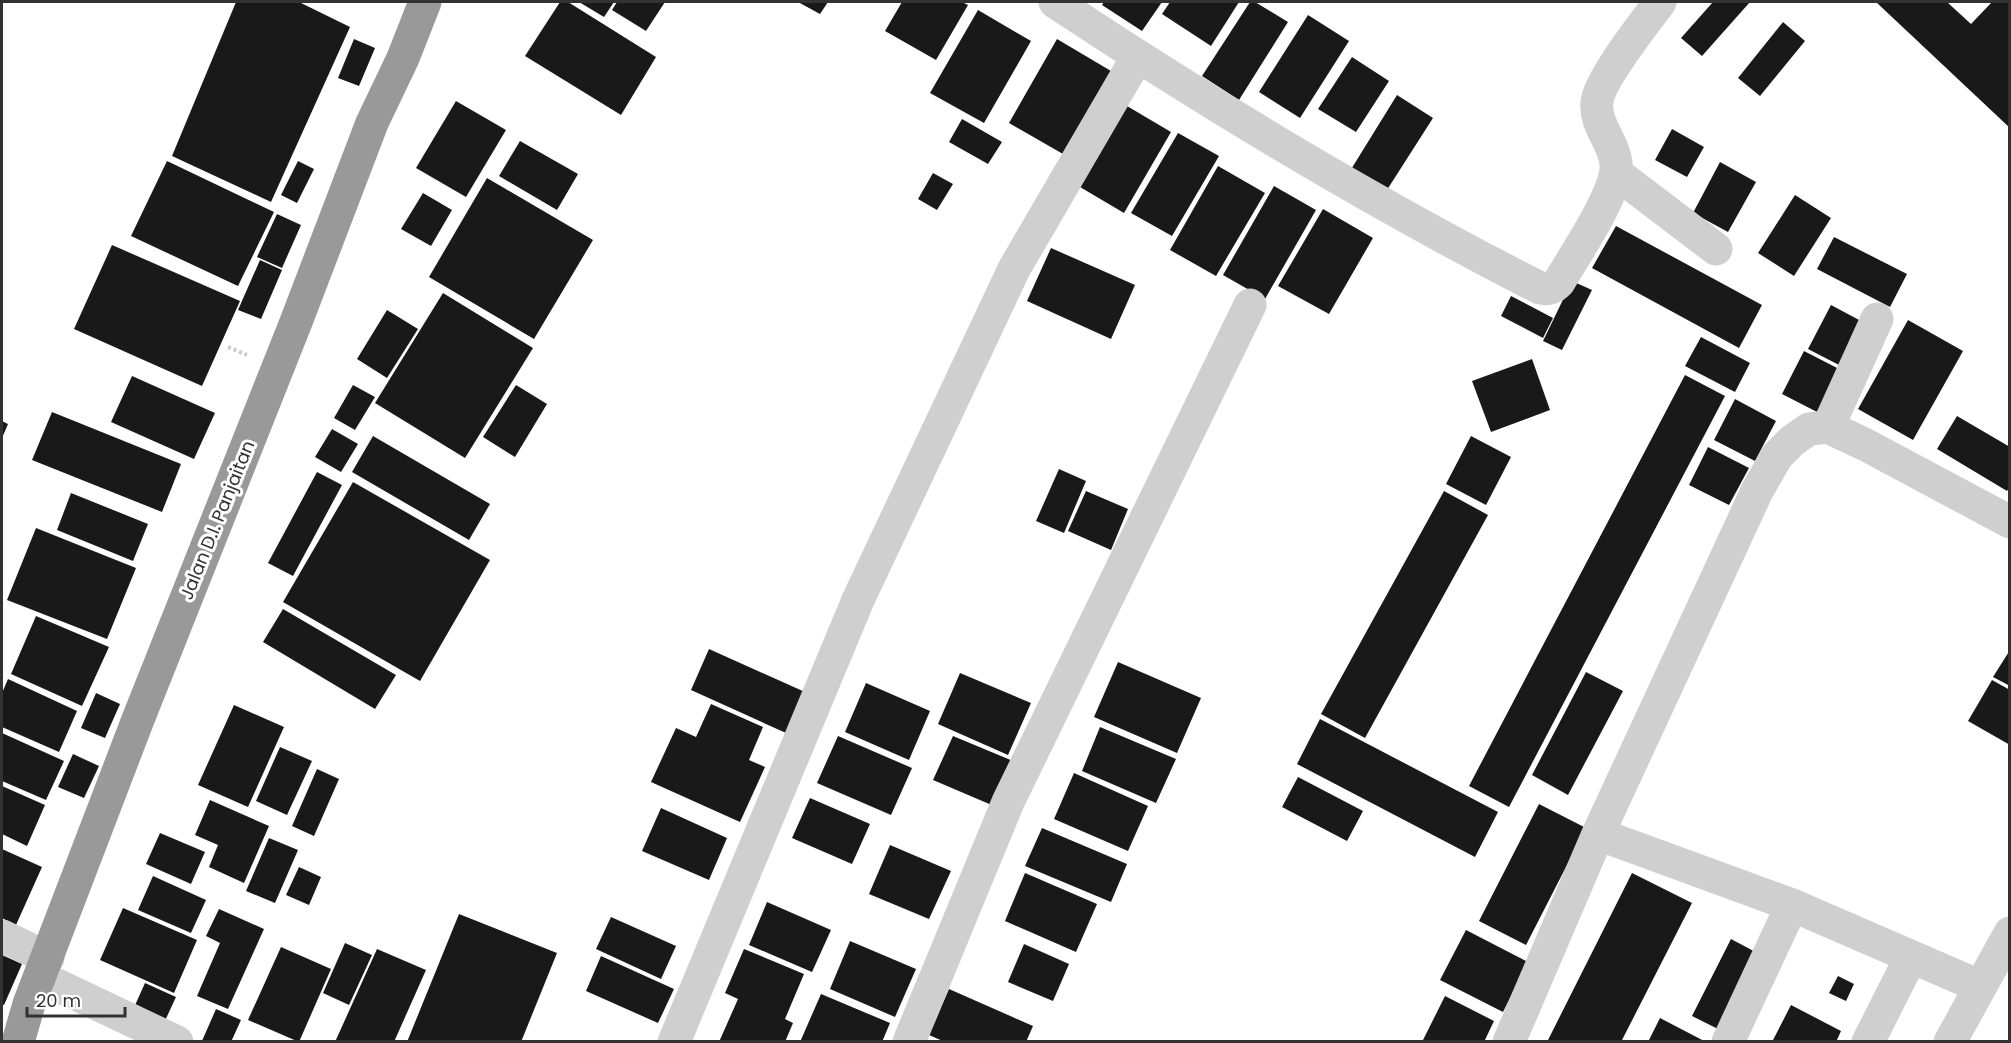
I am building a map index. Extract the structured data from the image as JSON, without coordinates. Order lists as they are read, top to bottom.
{
  "streets": {
    "highway": ["Jalan D.I. Panjaitan"]
  },
  "scale_bar": "20 m"
}
